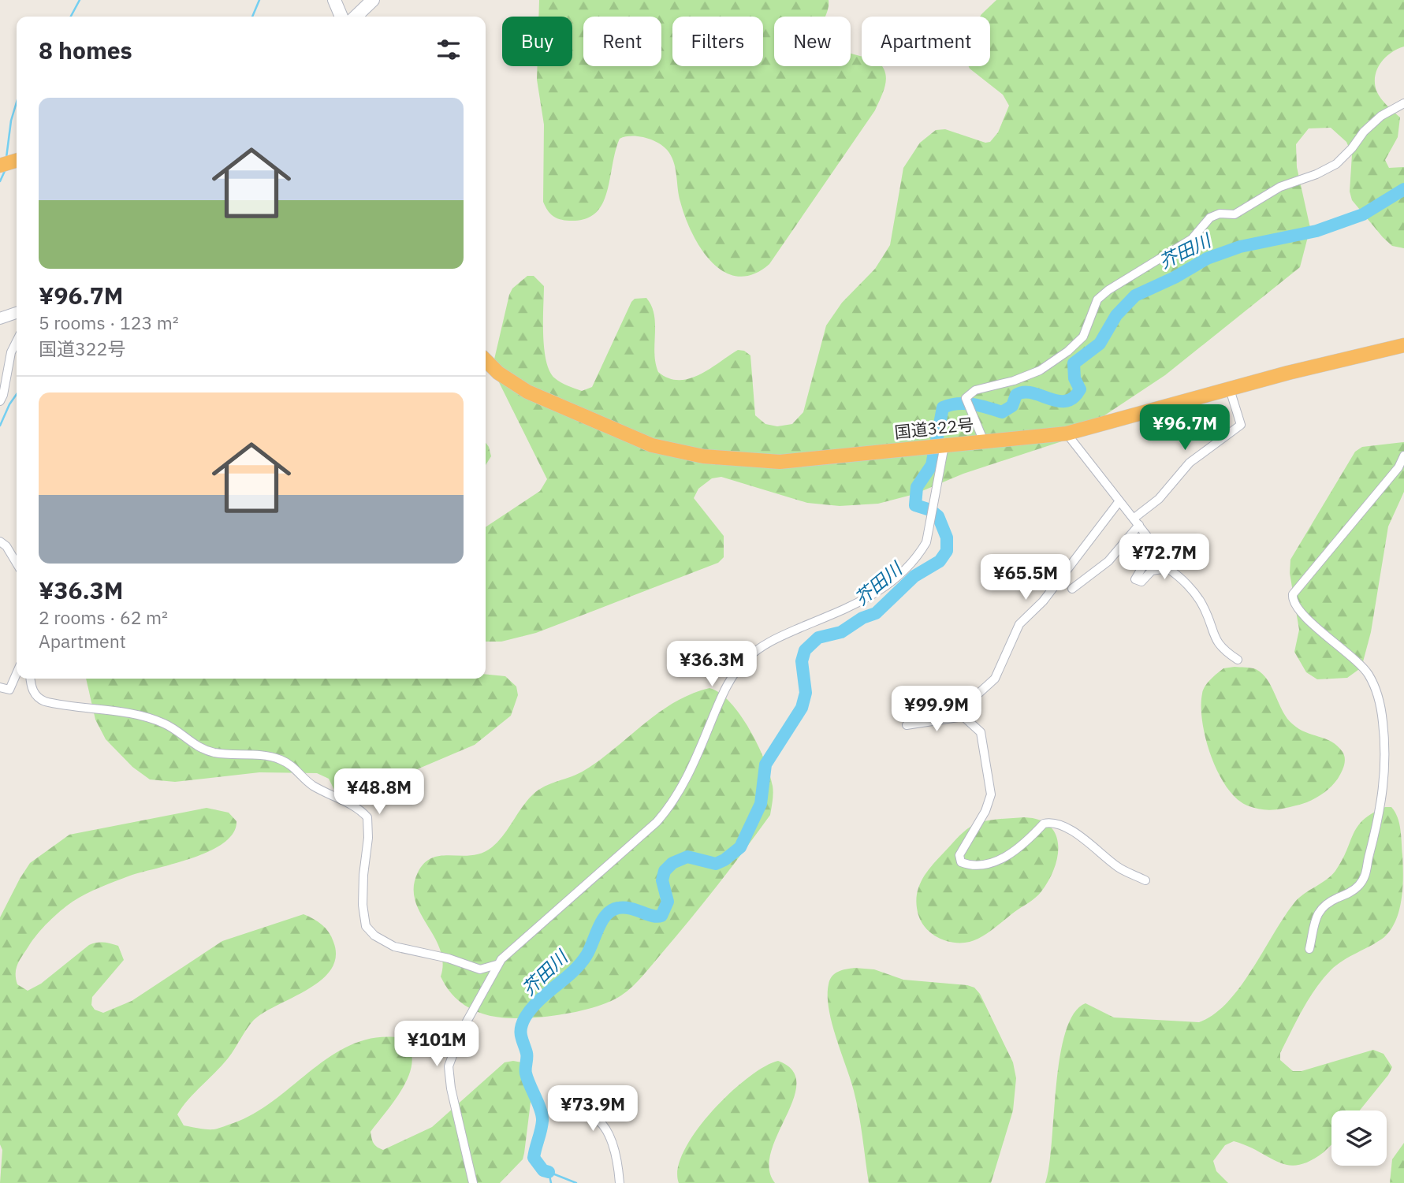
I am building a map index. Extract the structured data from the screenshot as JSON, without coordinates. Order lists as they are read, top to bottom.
{
  "streets": {
    "highway": ["国道322号"]
  },
  "water": ["芥田川"],
  "page": {
    "chip": [
      "Buy",
      "Rent",
      "Filters",
      "New",
      "Apartment"
    ],
    "heading": "8 homes",
    "list": [
      {
        "name": "¥96.7M",
        "note": "5 rooms · 123 m² · 国道322号"
      },
      {
        "name": "¥36.3M",
        "note": "2 rooms · 62 m² · Apartment"
      }
    ],
    "price": [
      "¥96.7M",
      "¥72.7M",
      "¥65.5M",
      "¥36.3M",
      "¥99.9M",
      "¥48.8M",
      "¥101M",
      "¥73.9M"
    ]
  }
}
